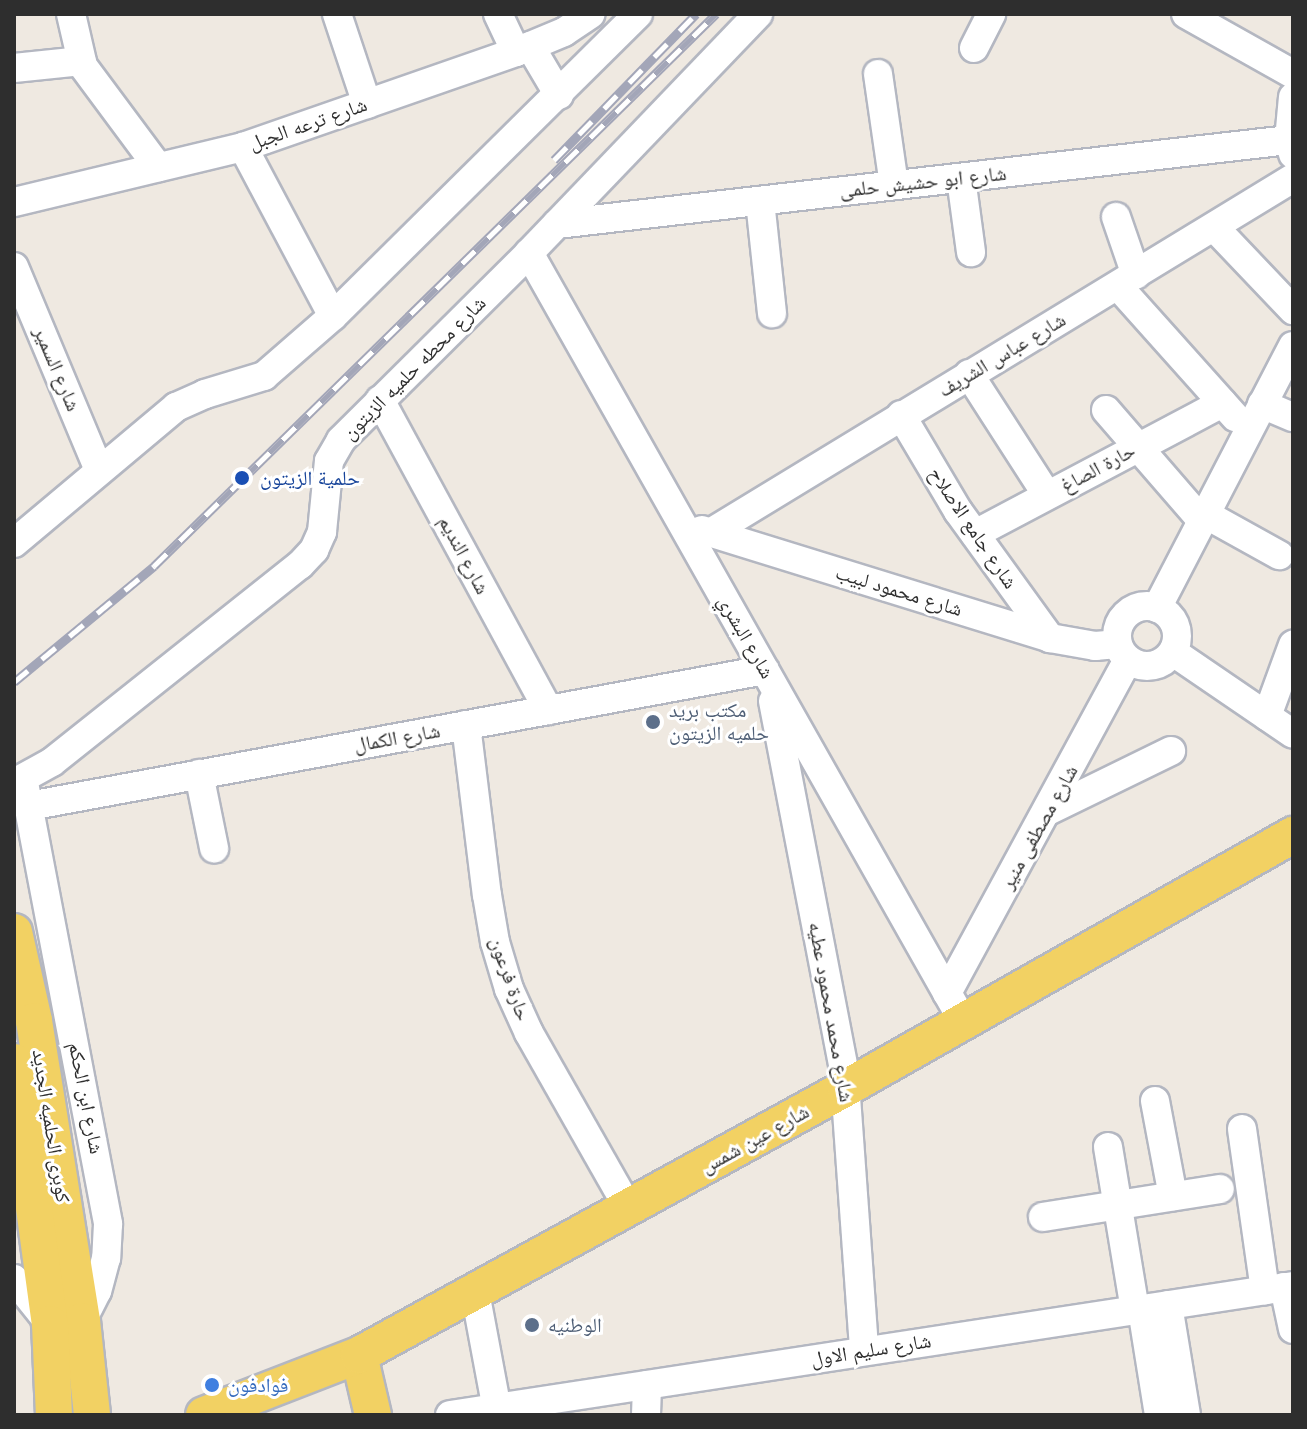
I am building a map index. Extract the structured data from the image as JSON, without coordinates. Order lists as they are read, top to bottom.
{
  "streets": {
    "main road": ["شارع ابن الحكم", "كوبرى الحلميه الجديد", "شارع عين شمس"],
    "street": [
      "شارع ترعه الجبل",
      "شارع ابو حشيش حلمى",
      "شارع عباس الشريف",
      "شارع محطه حلميه الزيتون",
      "شارع السمير",
      "حارة الصاغ",
      "شارع جامع الاصلاح",
      "شارع النديم",
      "شارع محمود لبيب",
      "شارع البشري",
      "شارع الكمال",
      "شارع مصطفى منير",
      "حارة فرعون",
      "شارع محمد محمود عطيه",
      "شارع سليم الاول"
    ]
  },
  "crossings": [
    ["شارع ابو حشيش حلمى", "شارع محطه حلميه الزيتون"],
    ["شارع عباس الشريف", "شارع جامع الاصلاح"],
    ["شارع عباس الشريف", "شارع محمود لبيب"],
    ["شارع محطه حلميه الزيتون", "شارع النديم"],
    ["شارع محطه حلميه الزيتون", "شارع البشري"],
    ["شارع محطه حلميه الزيتون", "شارع الكمال"],
    ["شارع محطه حلميه الزيتون", "شارع ابن الحكم"],
    ["حارة الصاغ", "شارع جامع الاصلاح"],
    ["شارع جامع الاصلاح", "شارع محمود لبيب"],
    ["شارع النديم", "شارع الكمال"],
    ["شارع محمود لبيب", "شارع البشري"],
    ["شارع محمود لبيب", "شارع مصطفى منير"],
    ["شارع البشري", "شارع الكمال"],
    ["شارع البشري", "شارع مصطفى منير"],
    ["شارع البشري", "شارع محمد محمود عطيه"],
    ["شارع البشري", "شارع عين شمس"],
    ["شارع الكمال", "حارة فرعون"],
    ["شارع الكمال", "شارع محمد محمود عطيه"],
    ["شارع الكمال", "شارع ابن الحكم"],
    ["شارع مصطفى منير", "شارع عين شمس"],
    ["حارة فرعون", "شارع عين شمس"],
    ["شارع محمد محمود عطيه", "شارع عين شمس"],
    ["شارع محمد محمود عطيه", "شارع سليم الاول"],
    ["شارع ابن الحكم", "كوبرى الحلميه الجديد"]
  ],
  "places": [
    "حلمية الزيتون",
    "مكتب بريد حلميه الزيتون",
    "الوطنيه",
    "فوادفون"
  ]
}
